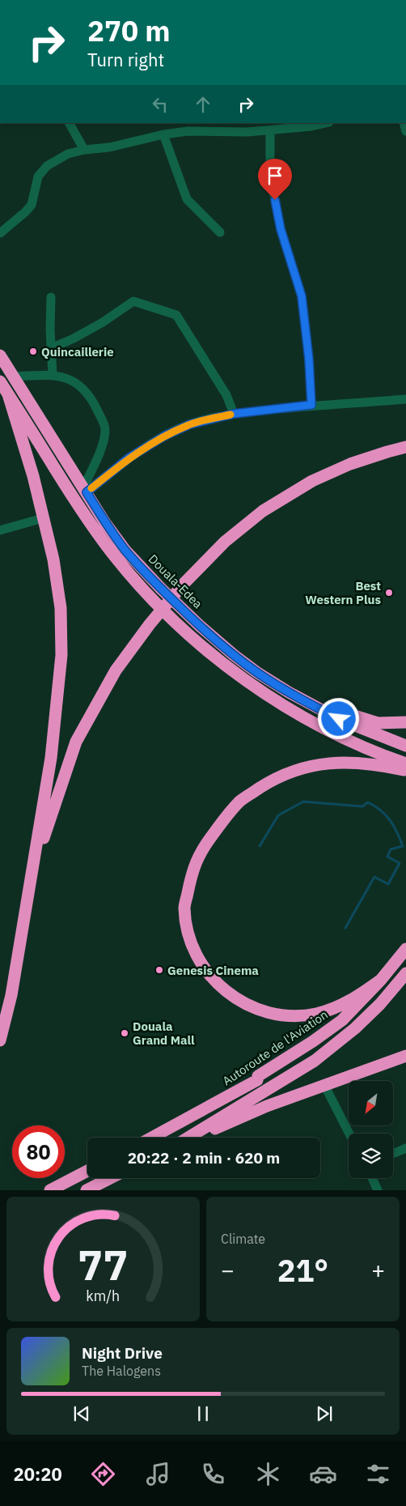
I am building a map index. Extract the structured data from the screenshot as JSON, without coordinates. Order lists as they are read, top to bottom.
{
  "streets": {
    "highway": ["Douala-Edea", "Autoroute de l'Aviation"]
  },
  "places": [
    "Quincaillerie",
    "Best Western Plus",
    "Genesis Cinema",
    "Douala Grand Mall"
  ],
  "north": "bottom left",
  "page": {
    "turn": ["270 m", "Turn right"],
    "limit": "80",
    "trip": "20:22 · 2 min · 620 m",
    "tile": "Climate",
    "heat": ["−", "21°", "+"],
    "song": ["Night Drive", "The Halogens"],
    "tabs": "20:20",
    "gauge": ["77", "km/h"]
  }
}
